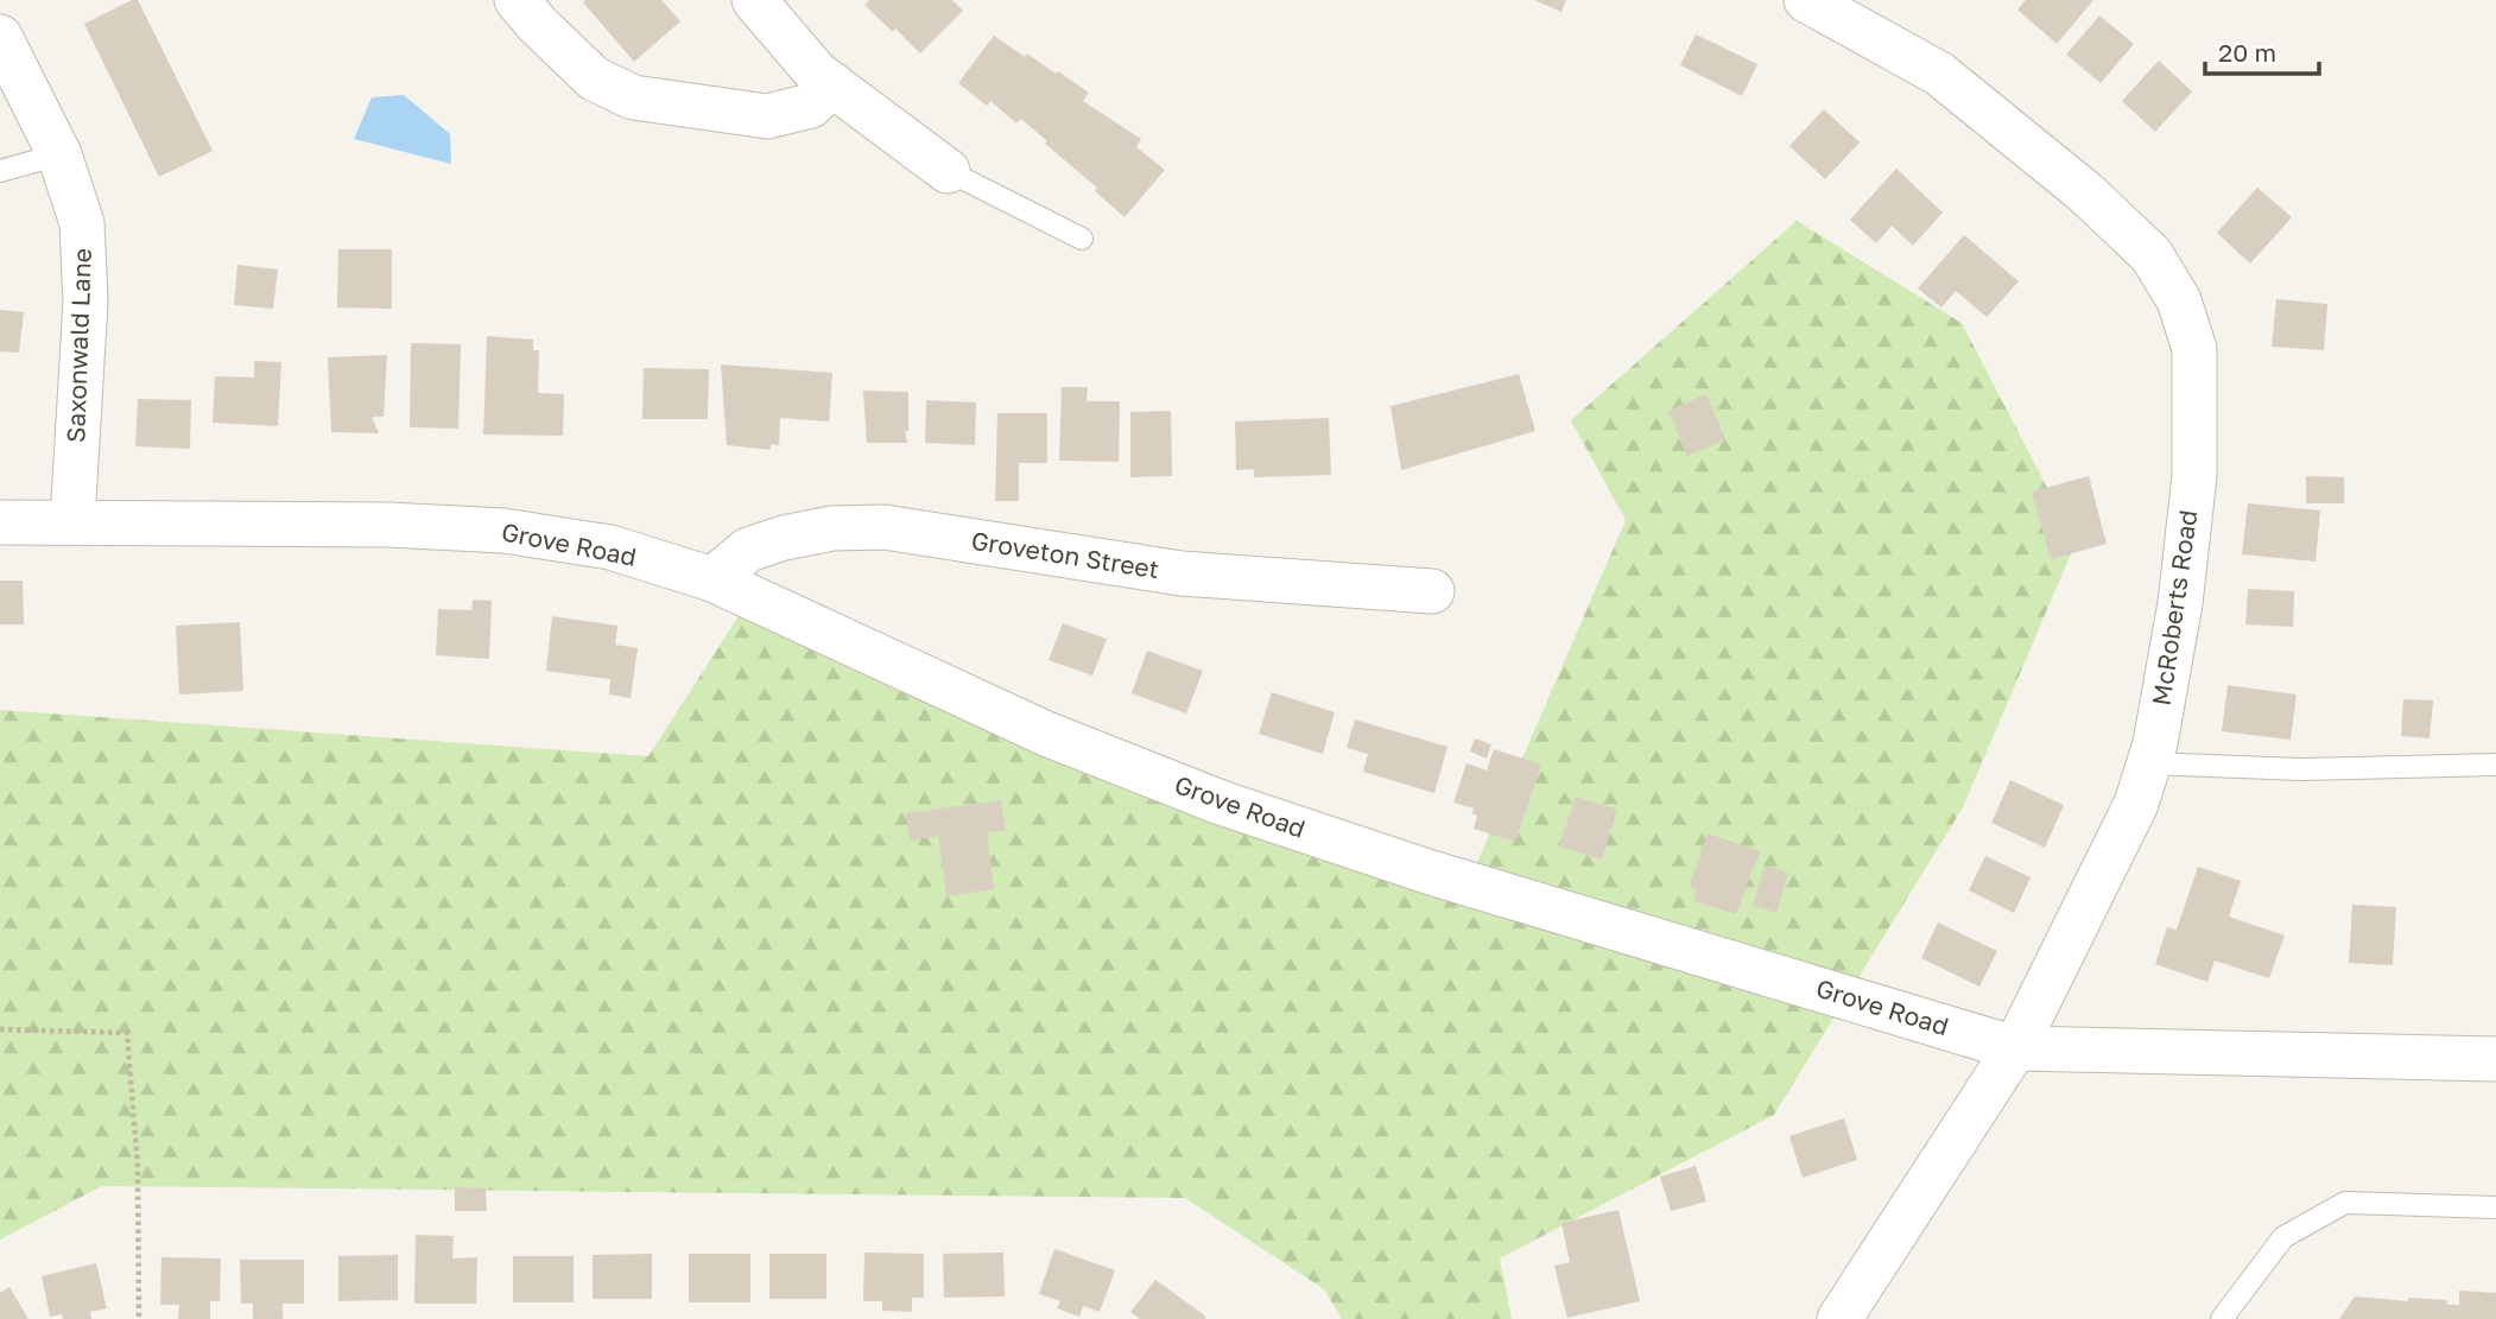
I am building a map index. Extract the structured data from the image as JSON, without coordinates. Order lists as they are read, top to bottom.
{
  "streets": {
    "street": [
      "Saxonwald Lane",
      "Grove Road",
      "Groveton Street",
      "McRoberts Road"
    ]
  },
  "crossings": [
    ["Saxonwald Lane", "Grove Road"],
    ["Grove Road", "Groveton Street"],
    ["Grove Road", "McRoberts Road"]
  ],
  "scale_bar": "20 m"
}
